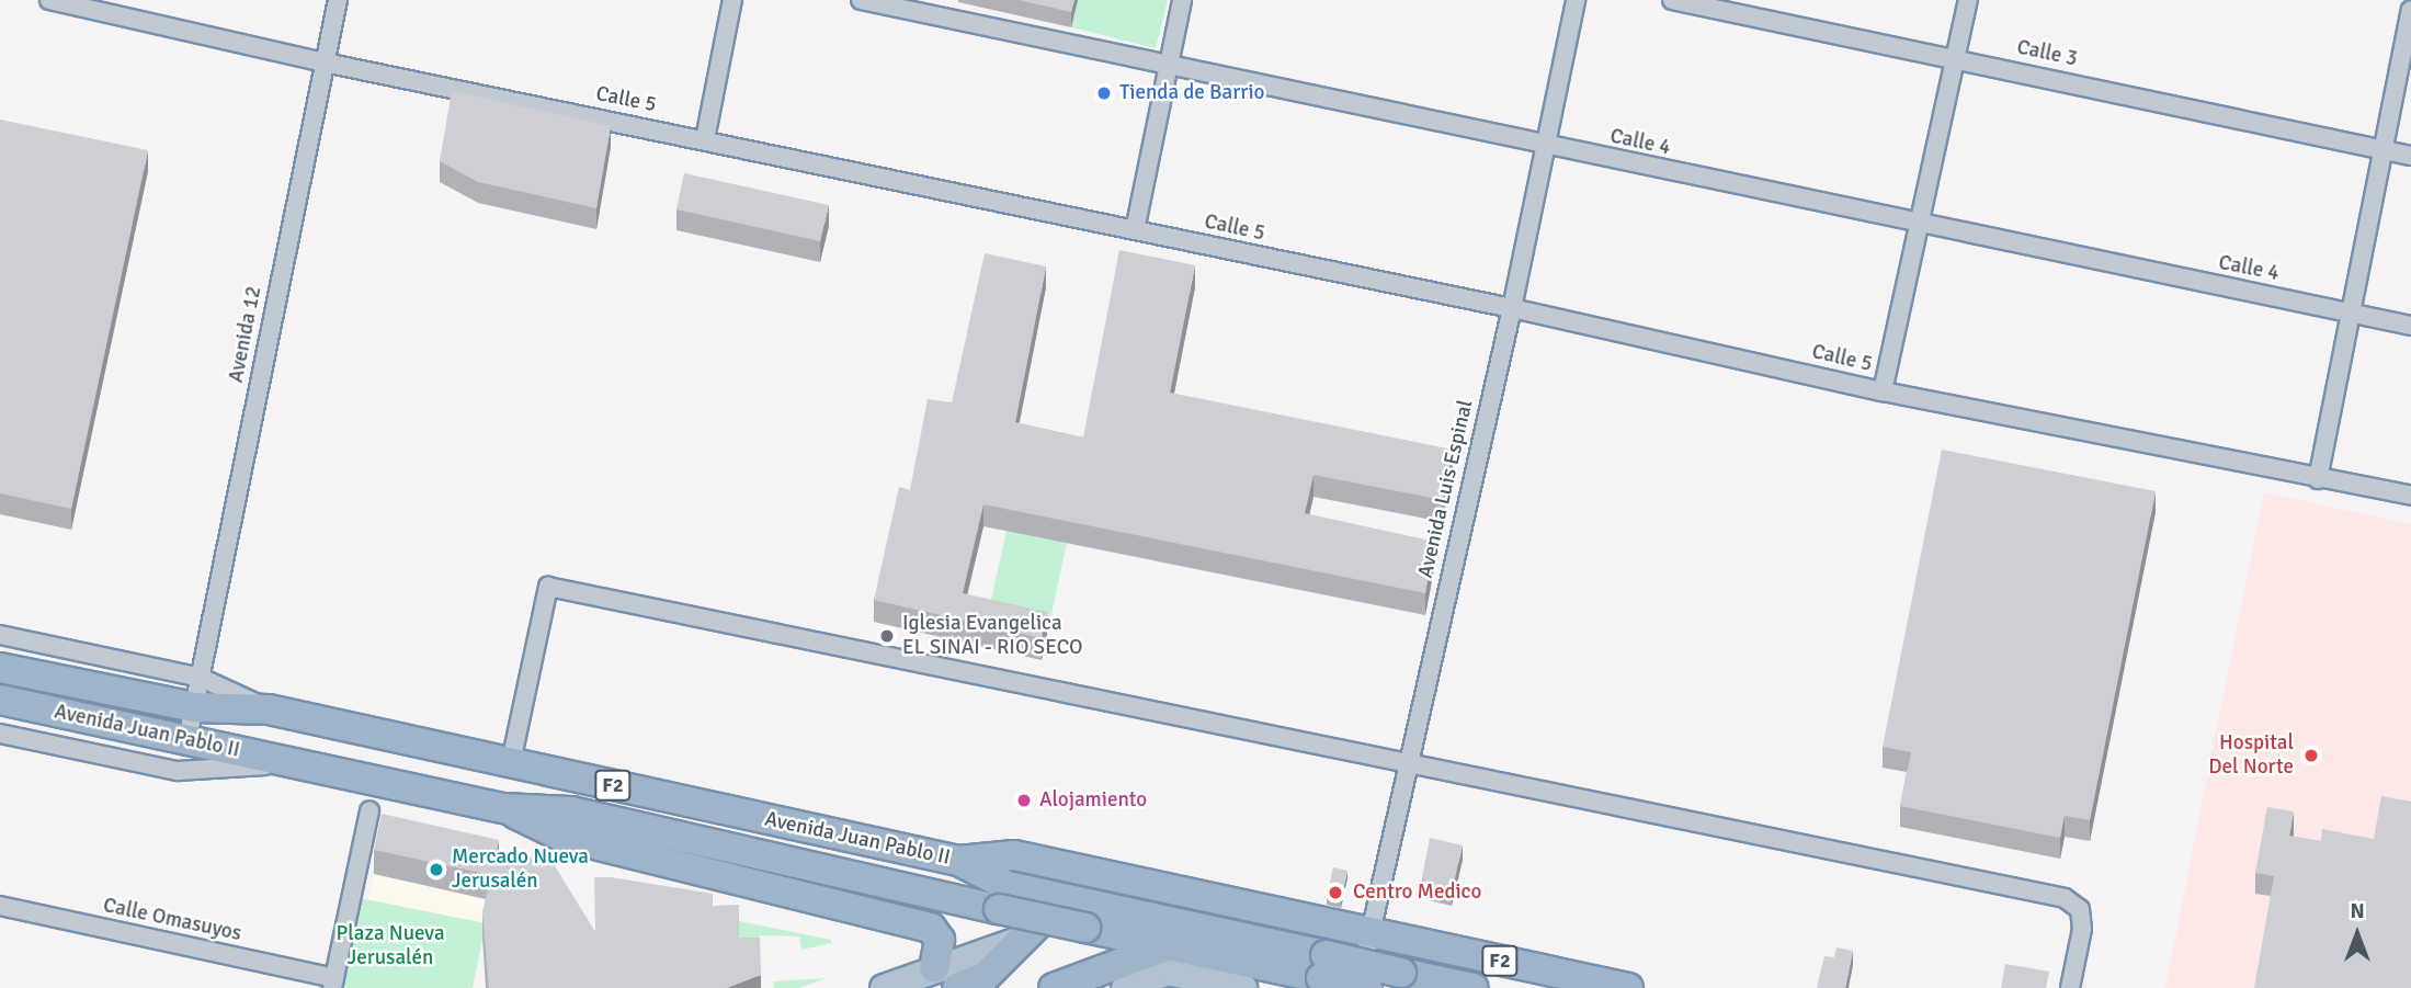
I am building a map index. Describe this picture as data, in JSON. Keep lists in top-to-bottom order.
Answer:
{
  "streets": {
    "highway": ["Avenida Juan Pablo II", "F2"],
    "street": [
      "Calle 3",
      "Calle 5",
      "Calle 4",
      "Avenida 12",
      "Avenida Luis Espinal",
      "Calle Omasuyos"
    ]
  },
  "crossings": [
    ["Calle 5", "Avenida 12"],
    ["Calle 5", "Avenida Luis Espinal"],
    ["Calle 4", "Avenida Luis Espinal"],
    ["Avenida 12", "Avenida Juan Pablo II"],
    ["Avenida Luis Espinal", "Avenida Juan Pablo II"],
    ["Avenida Juan Pablo II", "F2"]
  ],
  "parks": ["Plaza Nueva Jerusalén"],
  "places": [
    "Tienda de Barrio",
    "Iglesia Evangelica EL SINAI - RIO SECO",
    "Hospital Del Norte",
    "Alojamiento",
    "Mercado Nueva Jerusalén",
    "Centro Medico"
  ],
  "north": "top"
}
